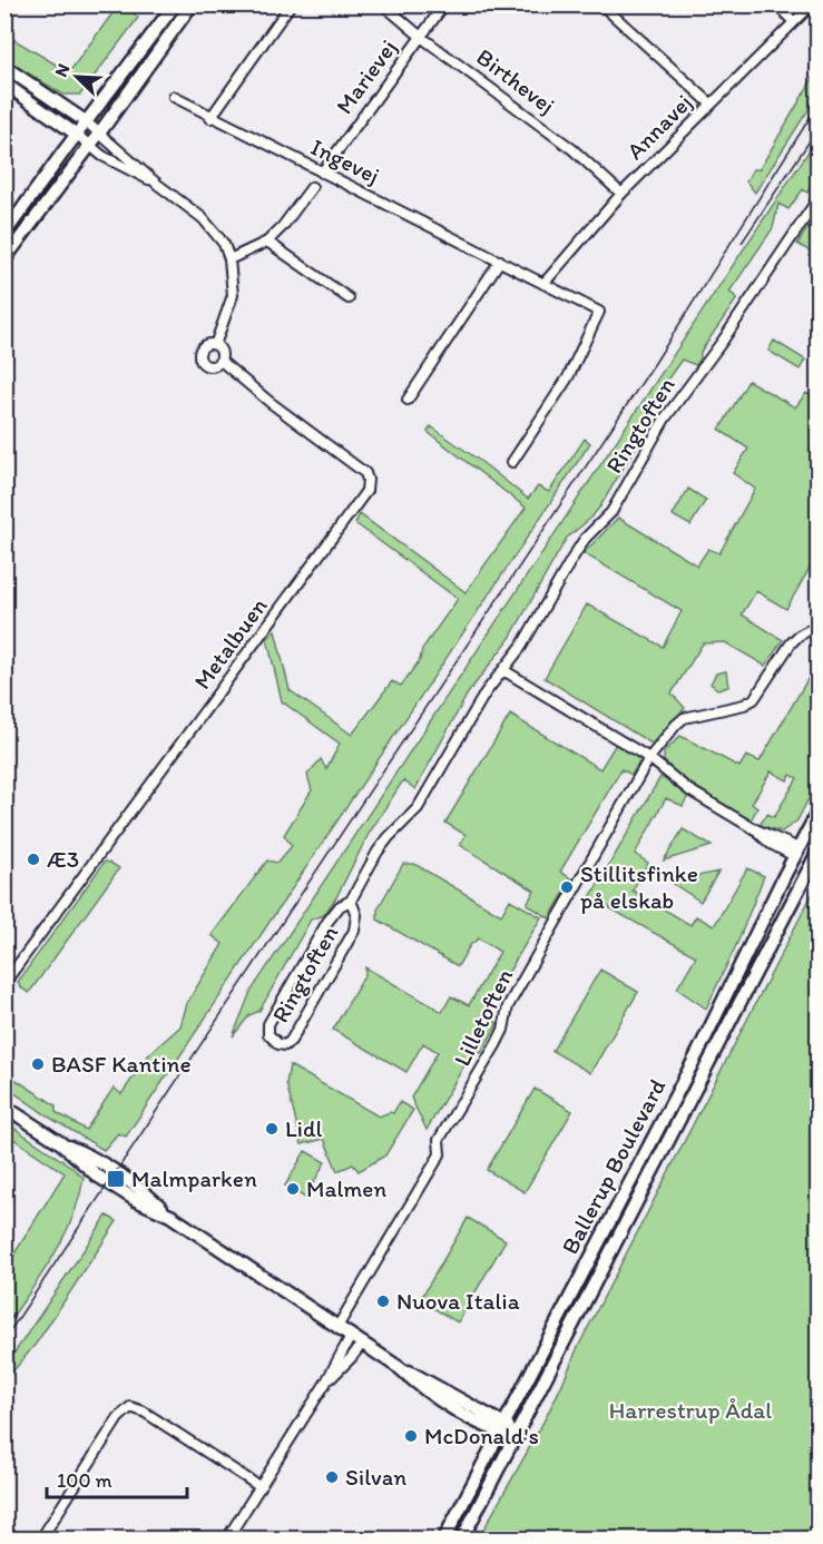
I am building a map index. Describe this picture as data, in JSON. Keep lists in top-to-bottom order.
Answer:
{
  "streets": {
    "street": [
      "Marievej",
      "Birthevej",
      "Annavej",
      "Ingevej",
      "Ringtoften",
      "Metalbuen",
      "Lilletoften",
      "Ballerup Boulevard"
    ]
  },
  "crossings": [
    ["Marievej", "Birthevej"],
    ["Marievej", "Ingevej"],
    ["Birthevej", "Annavej"],
    ["Annavej", "Ingevej"]
  ],
  "parks": ["Harrestrup Ådal"],
  "places": {
    "other": [
      "Æ3",
      "Stillitsfinke på elskab",
      "BASF Kantine",
      "Lidl",
      "Malmen",
      "Nuova Italia",
      "McDonald's",
      "Silvan"
    ],
    "transit": ["Malmparken"]
  },
  "scale_bar": "100 m",
  "north": "top left"
}
